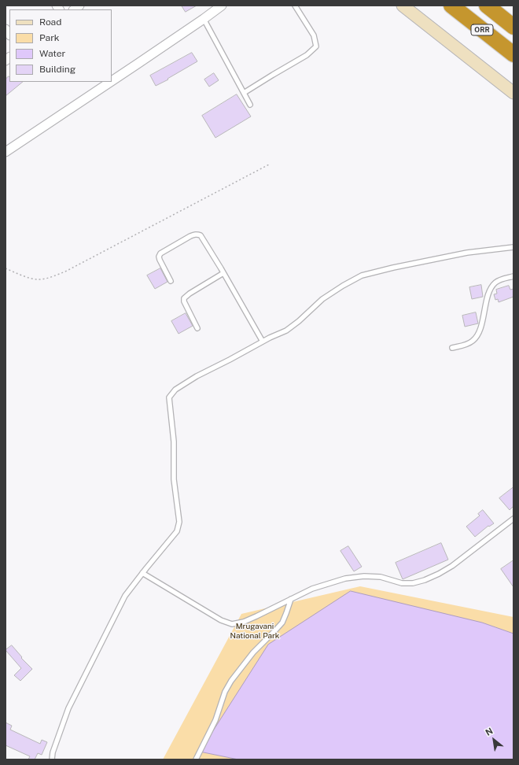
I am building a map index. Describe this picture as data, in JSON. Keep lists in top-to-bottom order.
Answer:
{
  "streets": {
    "highway": ["ORR"]
  },
  "parks": ["Mrugavani National Park"],
  "legend": [
    "Road",
    "Park",
    "Water",
    "Building"
  ],
  "north": "top left"
}
